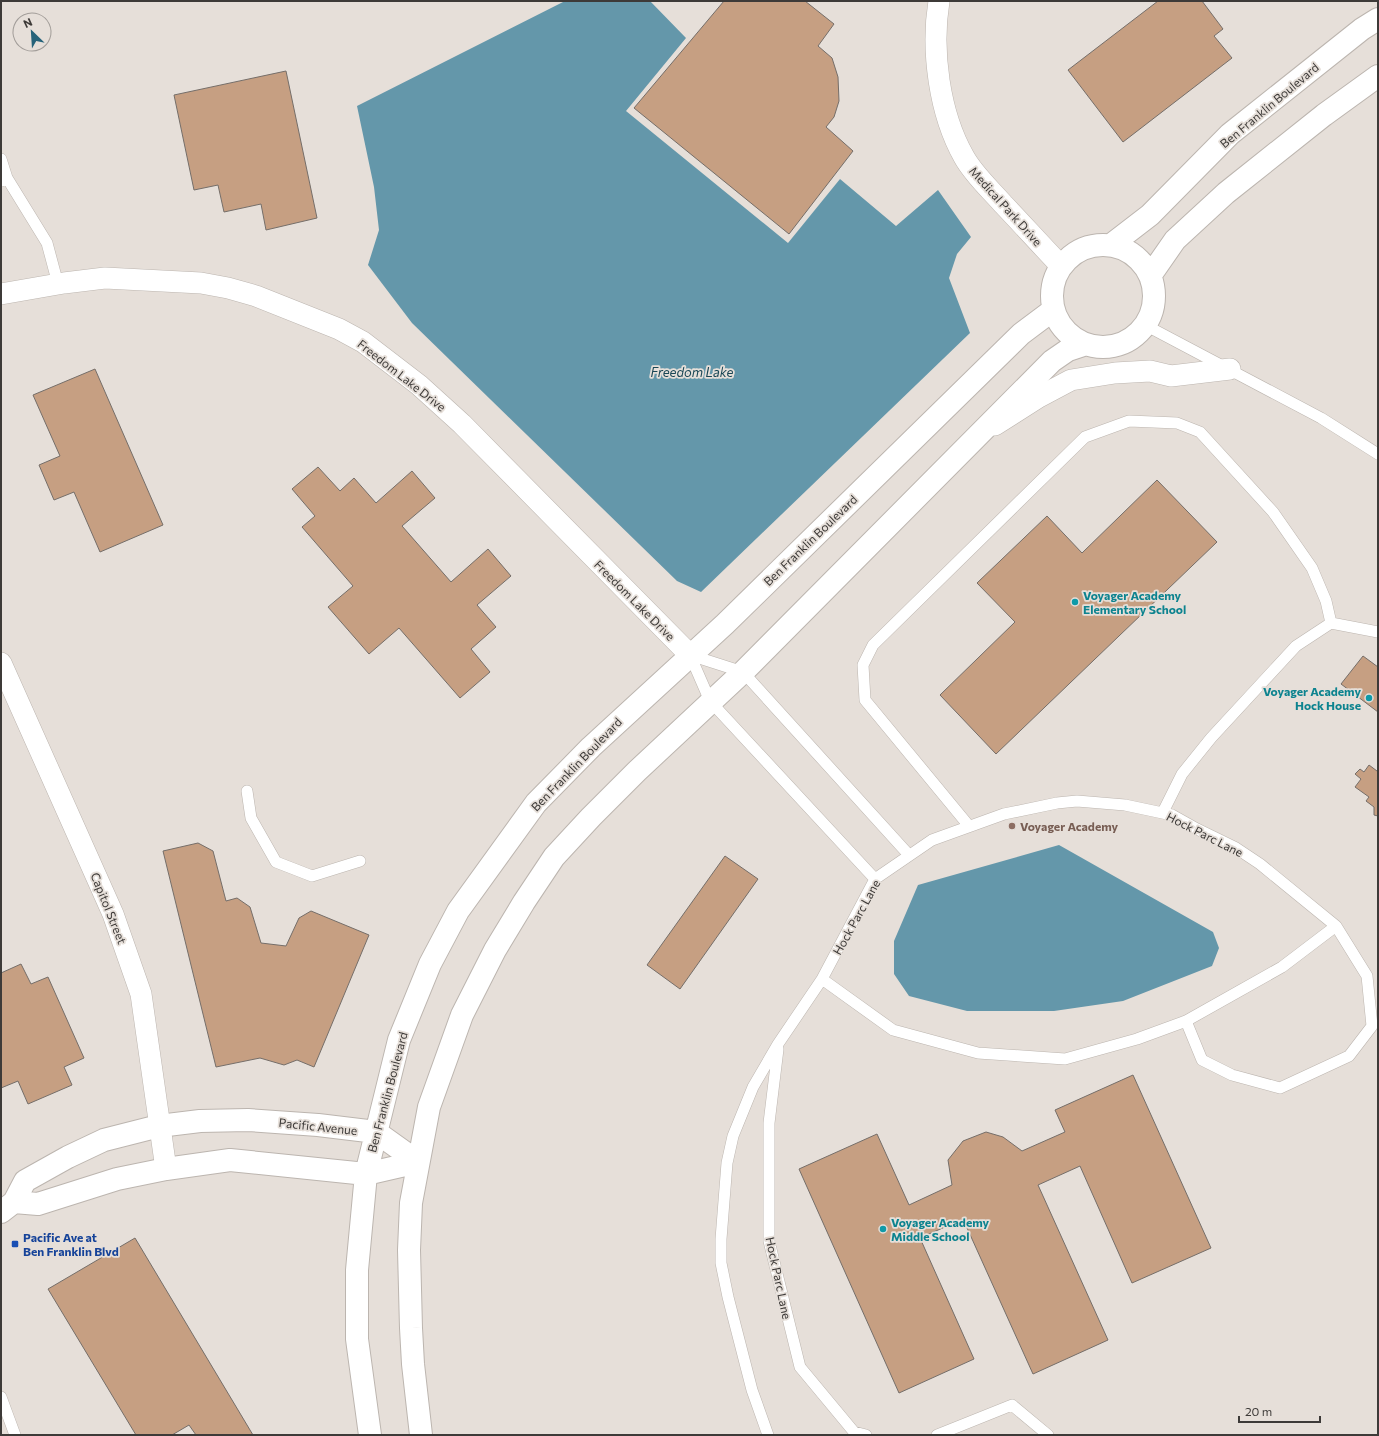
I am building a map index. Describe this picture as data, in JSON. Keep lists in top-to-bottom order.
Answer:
{
  "streets": {
    "street": [
      "Ben Franklin Boulevard",
      "Medical Park Drive",
      "Freedom Lake Drive",
      "Capitol Street",
      "Pacific Avenue"
    ],
    "lane": ["Hock Parc Lane"]
  },
  "crossings": [
    ["Ben Franklin Boulevard", "Medical Park Drive"],
    ["Ben Franklin Boulevard", "Freedom Lake Drive"],
    ["Ben Franklin Boulevard", "Pacific Avenue"],
    ["Capitol Street", "Pacific Avenue"]
  ],
  "water": ["Freedom Lake"],
  "places": {
    "other": [
      "Voyager Academy Elementary School",
      "Voyager Academy Hock House",
      "Voyager Academy",
      "Voyager Academy Middle School"
    ],
    "transit": ["Pacific Ave at Ben Franklin Blvd"]
  },
  "scale_bar": "20 m",
  "north": "top left"
}
